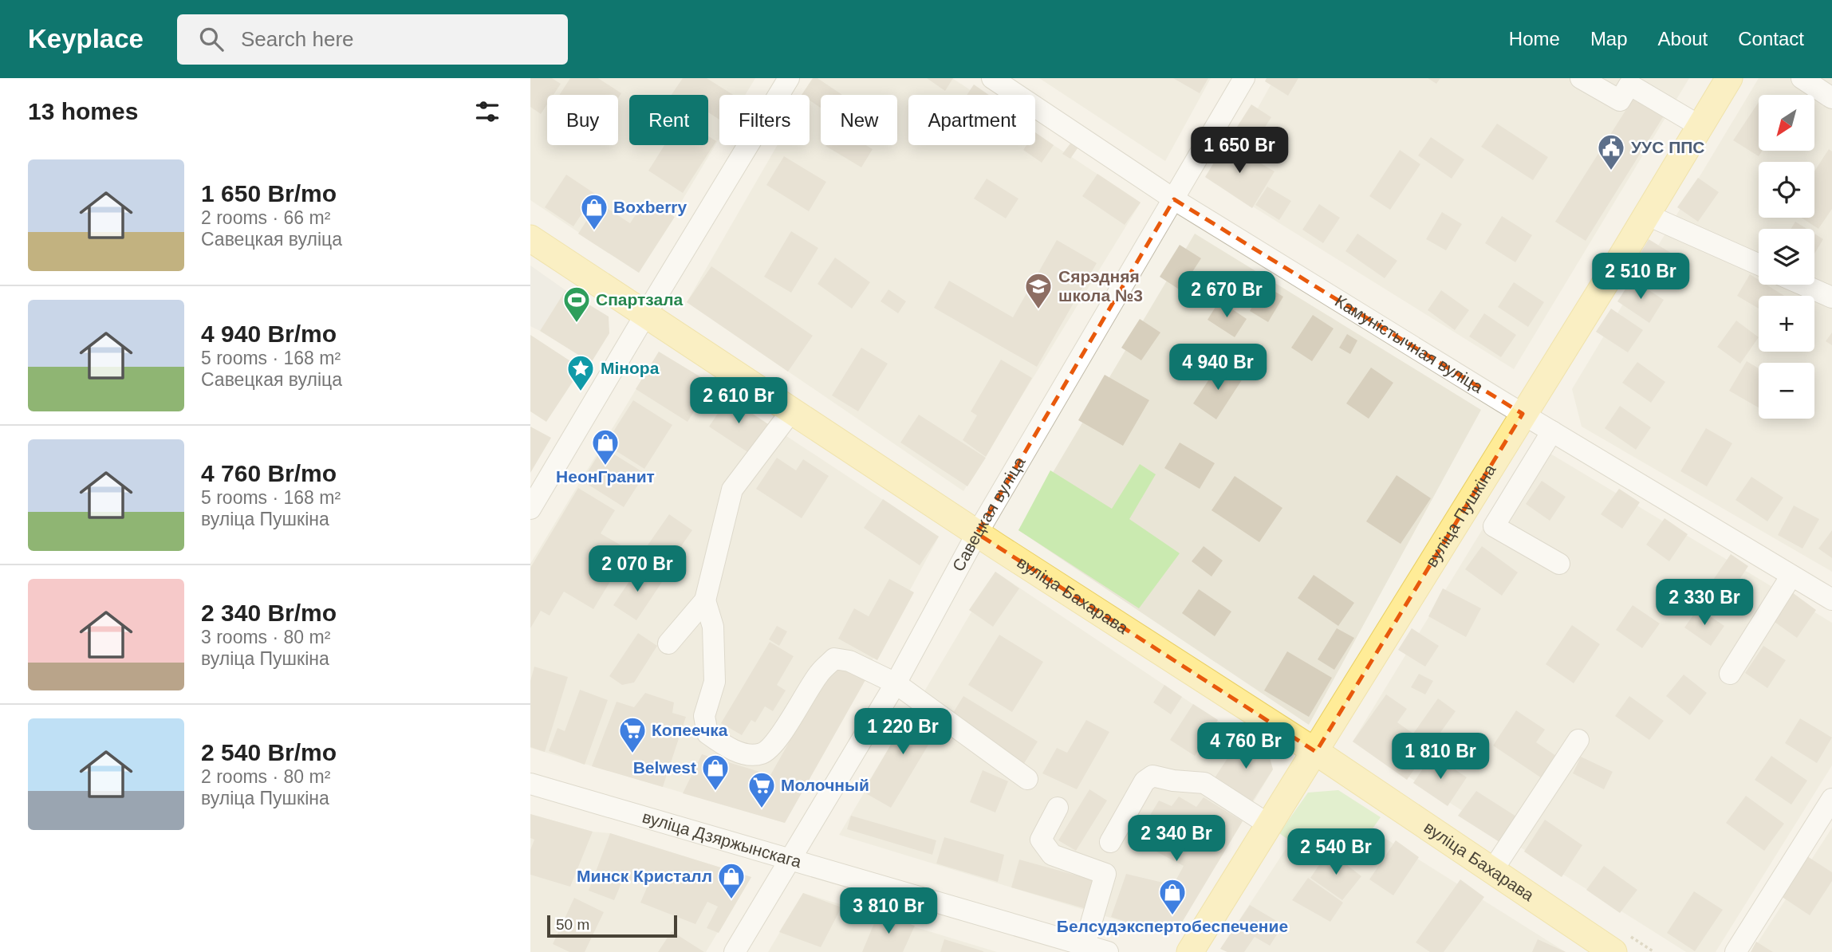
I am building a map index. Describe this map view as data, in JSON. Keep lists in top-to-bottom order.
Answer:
{
  "streets": {
    "main road": ["вуліца Пушкіна", "вуліца Бахарава"],
    "street": ["Камуністычная вуліца", "Савецкая вуліца", "вуліца Дзяржынскага"]
  },
  "crossings": [
    ["Камуністычная вуліца", "Савецкая вуліца"],
    ["Камуністычная вуліца", "вуліца Пушкіна"],
    ["Савецкая вуліца", "вуліца Бахарава"],
    ["Савецкая вуліца", "вуліца Дзяржынскага"],
    ["вуліца Пушкіна", "вуліца Бахарава"]
  ],
  "places": {
    "public building": ["УУС ППС"],
    "shop": [
      "Boxberry",
      "НеонГранит",
      "Belwest",
      "Минск Кристалл",
      "Белсудэкспертобеспечение"
    ],
    "school or university": ["Сярэдняя школа №3"],
    "sports": ["Спартзала"],
    "place": ["Мінора"],
    "supermarket": ["Копеечка", "Молочный"]
  },
  "scale_bar": "50 m",
  "north": "bottom left",
  "page": {
    "header": "Keyplace",
    "search": "Search here",
    "nav": [
      "Home",
      "Map",
      "About",
      "Contact"
    ],
    "heading": "13 homes",
    "map_buttons": ["+", "−"],
    "chip": [
      "Buy",
      "Rent",
      "Filters",
      "New",
      "Apartment"
    ],
    "price": [
      "1 650 Br",
      "2 510 Br",
      "2 670 Br",
      "4 940 Br",
      "2 610 Br",
      "2 070 Br",
      "2 330 Br",
      "1 220 Br",
      "4 760 Br",
      "1 810 Br",
      "2 340 Br",
      "2 540 Br",
      "3 810 Br"
    ],
    "list": [
      {
        "name": "1 650 Br/mo",
        "note": "2 rooms · 66 m² · Савецкая вуліца"
      },
      {
        "name": "4 940 Br/mo",
        "note": "5 rooms · 168 m² · Савецкая вуліца"
      },
      {
        "name": "4 760 Br/mo",
        "note": "5 rooms · 168 m² · вуліца Пушкіна"
      },
      {
        "name": "2 340 Br/mo",
        "note": "3 rooms · 80 m² · вуліца Пушкіна"
      },
      {
        "name": "2 540 Br/mo",
        "note": "2 rooms · 80 m² · вуліца Пушкіна"
      }
    ],
    "scale": "50 m"
  }
}
